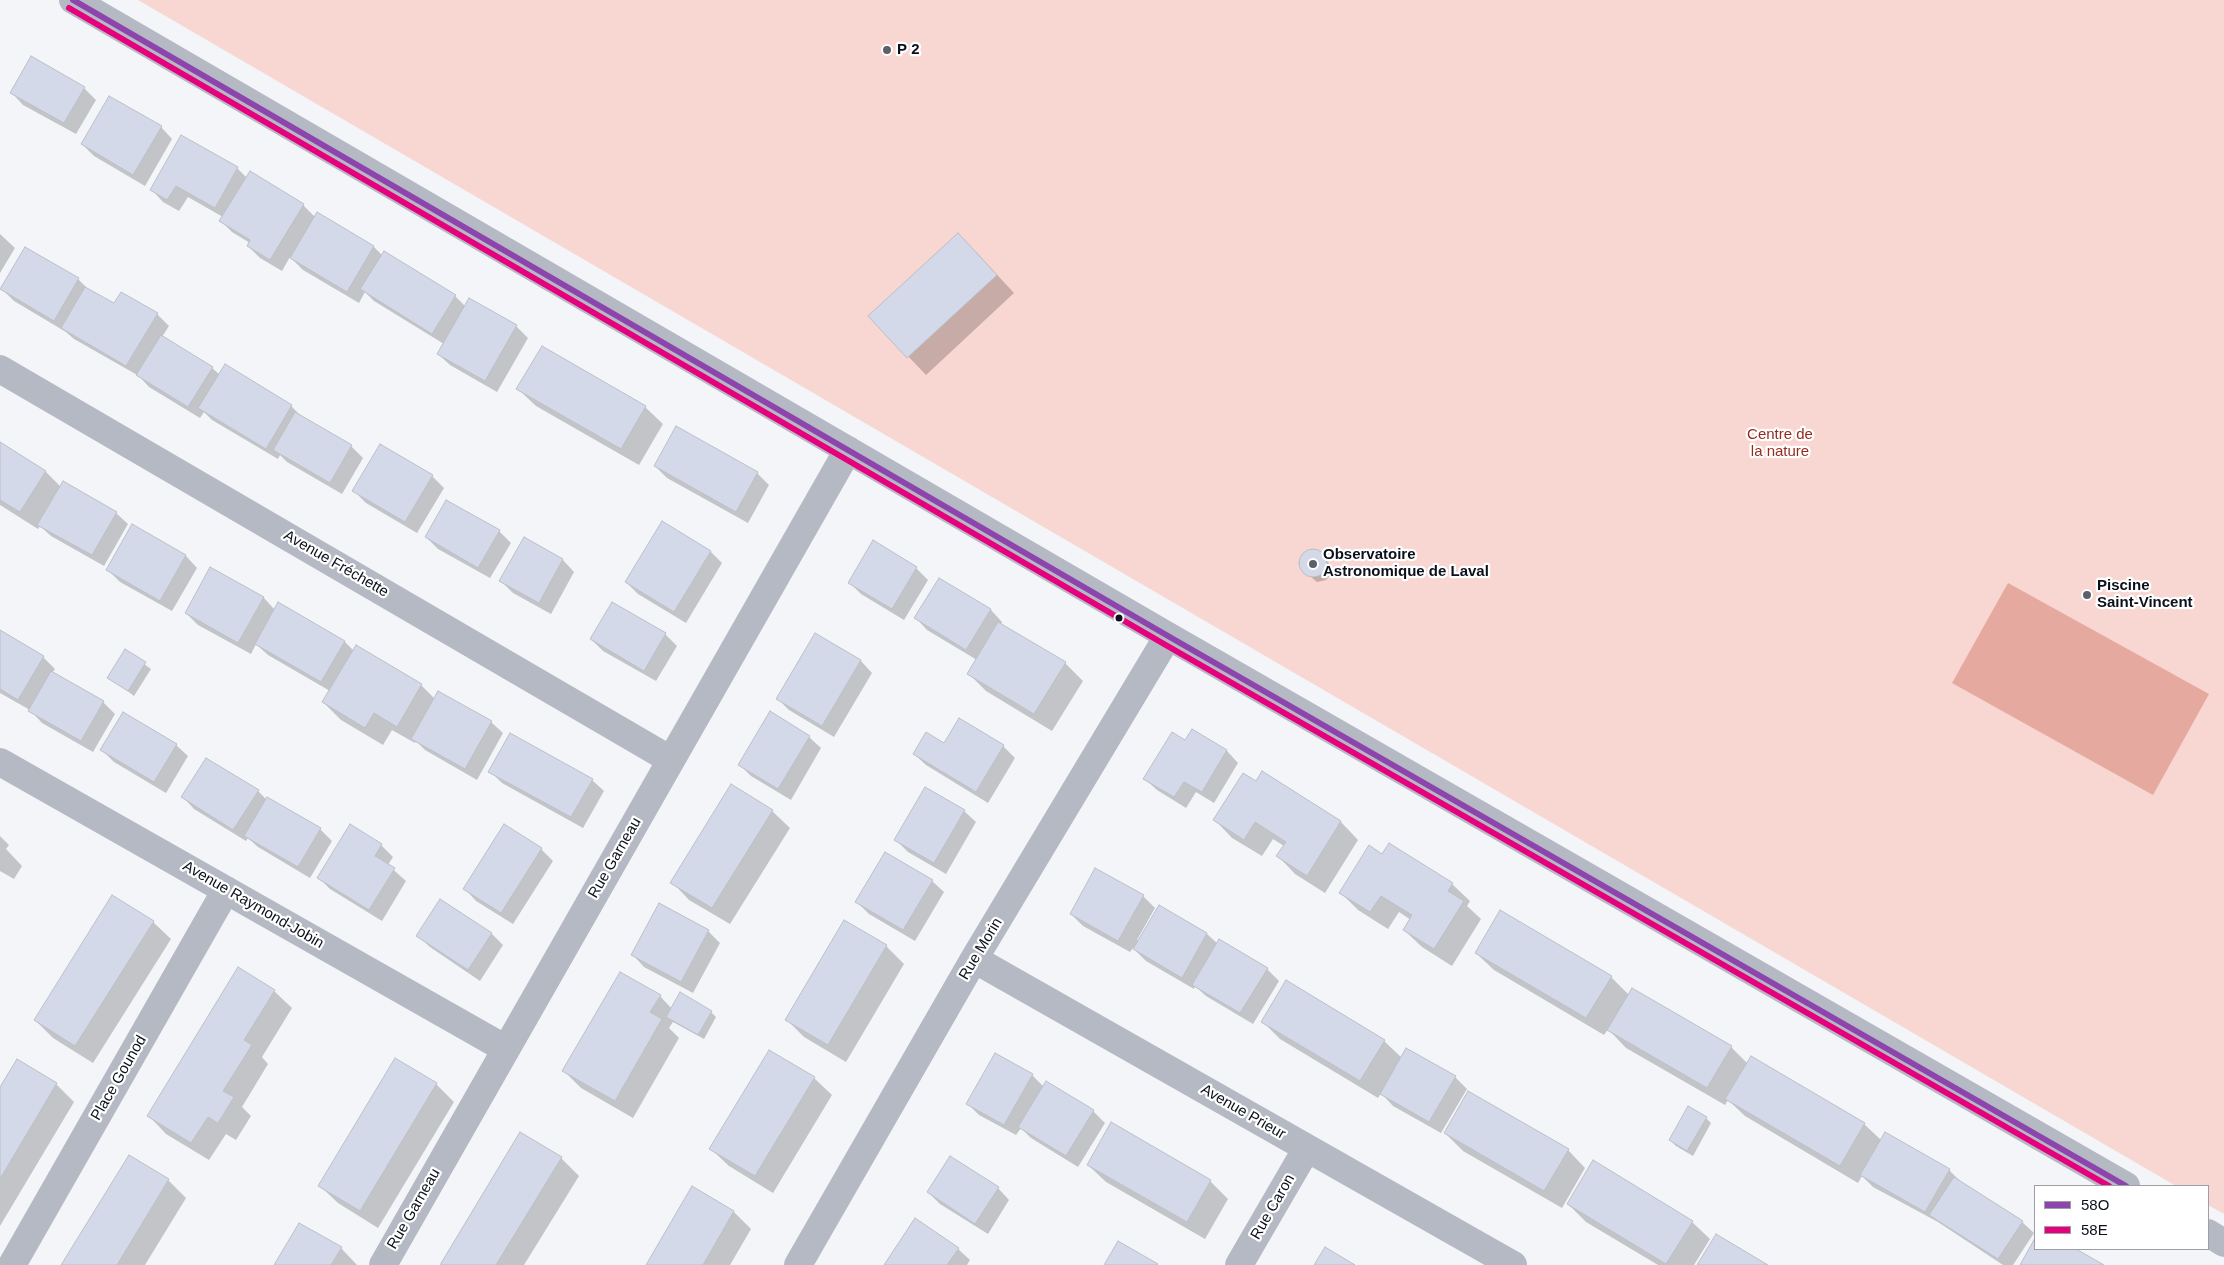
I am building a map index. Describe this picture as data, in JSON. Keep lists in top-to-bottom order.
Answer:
{
  "streets": {
    "street": [
      "Avenue Fréchette",
      "Rue Garneau",
      "Avenue Raymond-Jobin",
      "Rue Morin",
      "Place Gounod",
      "Avenue Prieur",
      "Rue Caron"
    ]
  },
  "crossings": [
    ["Avenue Fréchette", "Rue Garneau"],
    ["Rue Garneau", "Avenue Raymond-Jobin"],
    ["Avenue Raymond-Jobin", "Place Gounod"],
    ["Rue Morin", "Avenue Prieur"],
    ["Avenue Prieur", "Rue Caron"]
  ],
  "parks": ["Centre de la nature"],
  "places": ["P 2", "Observatoire Astronomique de Laval", "Piscine Saint-Vincent"],
  "lines": ["transit line 58O", "transit line 58E"],
  "legend": ["58O", "58E"]
}
